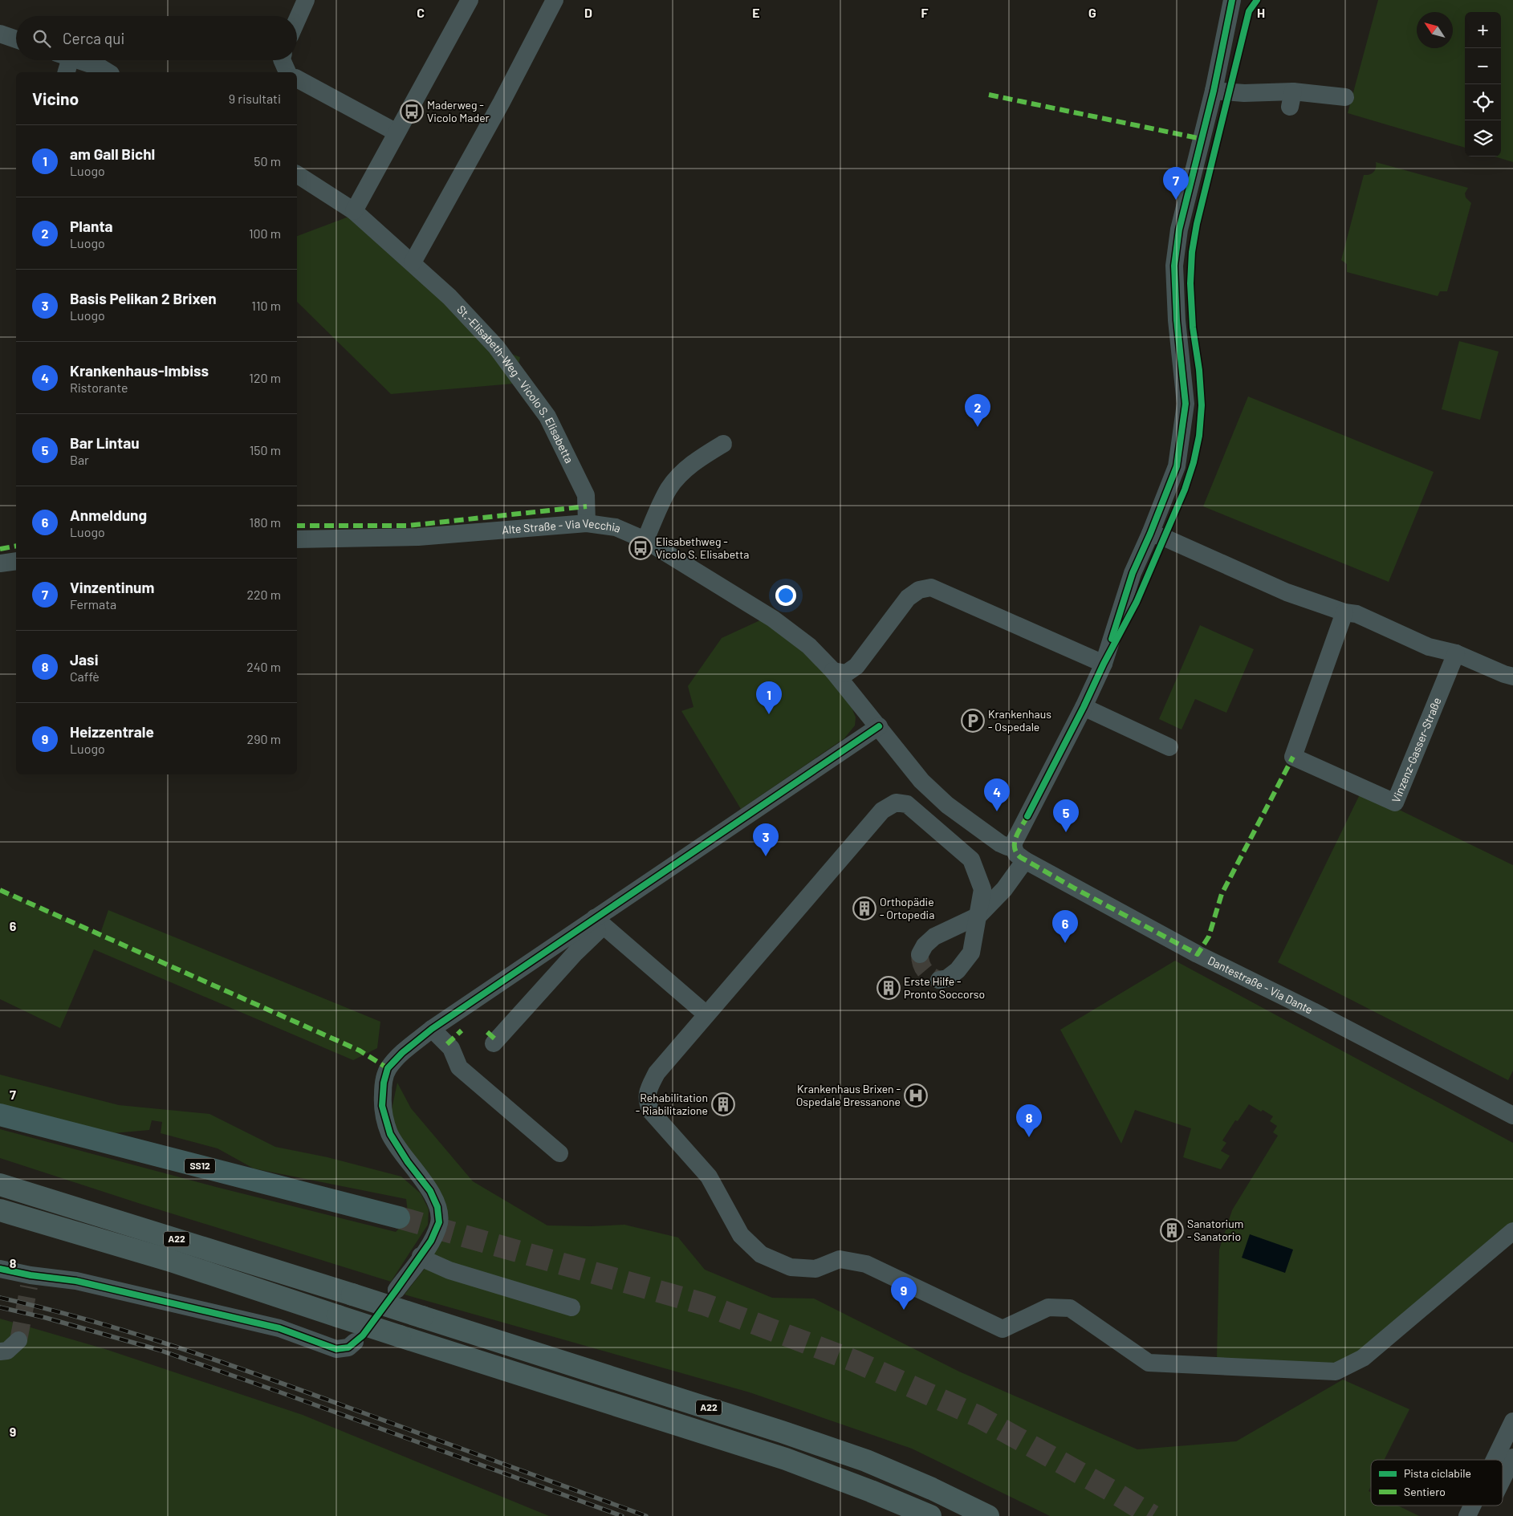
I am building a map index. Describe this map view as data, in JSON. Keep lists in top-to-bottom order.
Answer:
{
  "streets": {
    "highway": ["A22"],
    "main road": ["SS12"],
    "street": [
      "St.-Elisabeth-Weg - Vicolo S. Elisabetta",
      "Alte Straße - Via Vecchia",
      "Vinzenz-Gasser-Straße",
      "Dantestraße - Via Dante"
    ]
  },
  "crossings": [
    ["St.-Elisabeth-Weg - Vicolo S. Elisabetta", "Alte Straße - Via Vecchia"],
    ["Alte Straße - Via Vecchia", "Dantestraße - Via Dante"]
  ],
  "places": {
    "bus stop": ["Maderweg - Vicolo Mader", "Elisabethweg - Vicolo S. Elisabetta"],
    "parking": ["Krankenhaus - Ospedale"],
    "building": [
      "Orthopädie - Ortopedia",
      "Erste Hilfe - Pronto Soccorso",
      "Rehabilitation - Riabilitazione",
      "Sanatorium - Sanatorio"
    ],
    "hospital": ["Krankenhaus Brixen - Ospedale Bressanone"]
  },
  "legend": ["Pista ciclabile", "Sentiero"],
  "north": "top left",
  "page": {
    "map_buttons": ["+", "−"],
    "search": "Cerca qui",
    "heading": ["Vicino", "9 risultati"],
    "list": [
      {
        "mark": "1",
        "name": "am Gall Bichl",
        "note": "Luogo",
        "value": "50 m"
      },
      {
        "mark": "2",
        "name": "Planta",
        "note": "Luogo",
        "value": "100 m"
      },
      {
        "mark": "3",
        "name": "Basis Pelikan 2 Brixen",
        "note": "Luogo",
        "value": "110 m"
      },
      {
        "mark": "4",
        "name": "Krankenhaus-Imbiss",
        "note": "Ristorante",
        "value": "120 m"
      },
      {
        "mark": "5",
        "name": "Bar Lintau",
        "note": "Bar",
        "value": "150 m"
      },
      {
        "mark": "6",
        "name": "Anmeldung",
        "note": "Luogo",
        "value": "180 m"
      },
      {
        "mark": "7",
        "name": "Vinzentinum",
        "note": "Fermata",
        "value": "220 m"
      },
      {
        "mark": "8",
        "name": "Jasi",
        "note": "Caffè",
        "value": "240 m"
      },
      {
        "mark": "9",
        "name": "Heizzentrale",
        "note": "Luogo",
        "value": "290 m"
      }
    ],
    "pins": [
      "7",
      "2",
      "1",
      "4",
      "5",
      "3",
      "6",
      "8",
      "9"
    ]
  },
  "grid": {
    "columns": [
      "C",
      "D",
      "E",
      "F",
      "G",
      "H"
    ],
    "rows": [
      "6",
      "7",
      "8",
      "9"
    ]
  }
}
